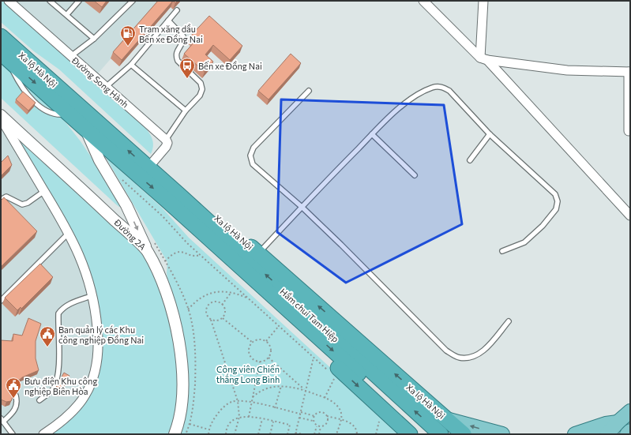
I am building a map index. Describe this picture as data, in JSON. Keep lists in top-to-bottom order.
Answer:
{
  "streets": {
    "highway": ["Xa lộ Hà Nội", "Hầm chui Tam Hiệp"],
    "street": ["Đường Song Hành", "Đường 2A"]
  },
  "crossings": [
    ["Xa lộ Hà Nội", "Hầm chui Tam Hiệp"]
  ],
  "parks": ["Công viên Chiến thắng Long Bình"],
  "places": {
    "fuel station": ["Trạm xăng dầu Bến xe Đồng Nai"],
    "bus stop": ["Bến xe Đồng Nai"],
    "public building": ["Ban quản lý các Khu công nghiệp Đồng Nai", "Bưu điện Khu công nghiệp Biên Hòa"]
  }
}
